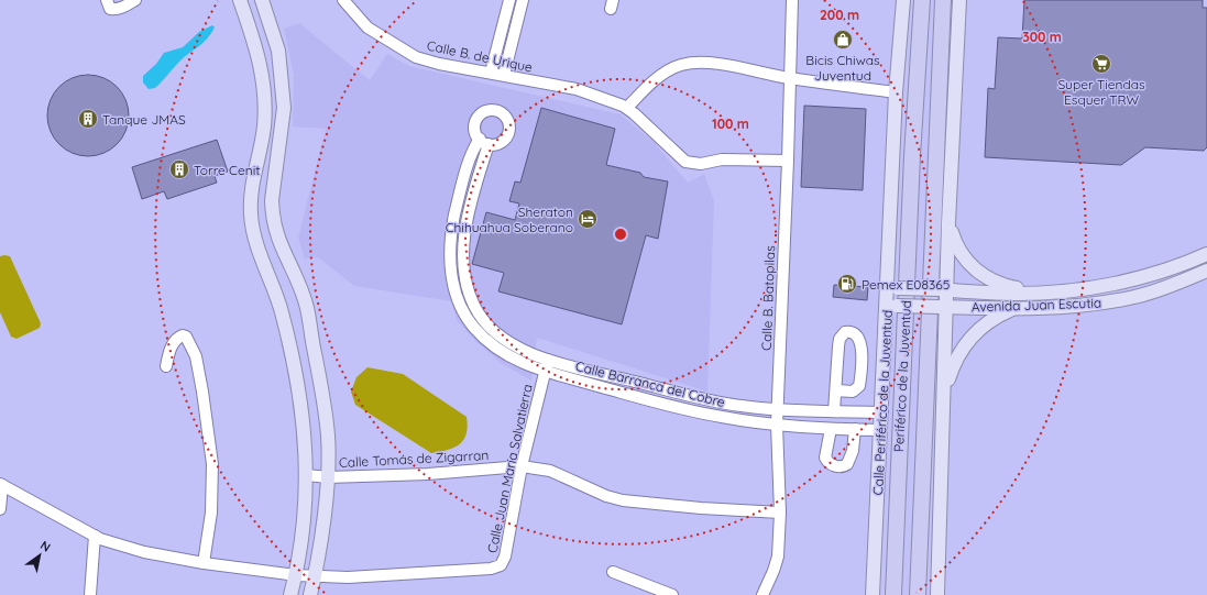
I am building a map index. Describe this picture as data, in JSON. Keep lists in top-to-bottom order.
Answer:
{
  "streets": {
    "highway": ["Periférico de la Juventud"],
    "main road": ["Avenida Juan Escutia", "Calle Periférico de la Juventud"],
    "street": [
      "Calle B. de Urique",
      "Calle B. Batopilas",
      "Calle Barranca del Cobre",
      "Calle Tomás de Zigarran",
      "Calle Juan María Salvatierra"
    ]
  },
  "crossings": [
    ["Calle B. de Urique", "Calle B. Batopilas"],
    ["Calle B. Batopilas", "Calle Barranca del Cobre"],
    ["Calle B. Batopilas", "Calle Tomás de Zigarran"],
    ["Avenida Juan Escutia", "Calle Periférico de la Juventud"],
    ["Calle Barranca del Cobre", "Calle Periférico de la Juventud"],
    ["Calle Barranca del Cobre", "Calle Juan María Salvatierra"],
    ["Calle Tomás de Zigarran", "Calle Juan María Salvatierra"]
  ],
  "places": {
    "shop": ["Bicis Chiwas Juventud"],
    "supermarket": ["Super Tiendas Esquer TRW"],
    "building": ["Tanque JMAS", "Torre Cenit"],
    "hotel": ["Sheraton Chihuahua Soberano"],
    "fuel station": ["Pemex E08365"]
  },
  "north": "top right",
  "rings": ["200 m", "300 m", "100 m"]
}
